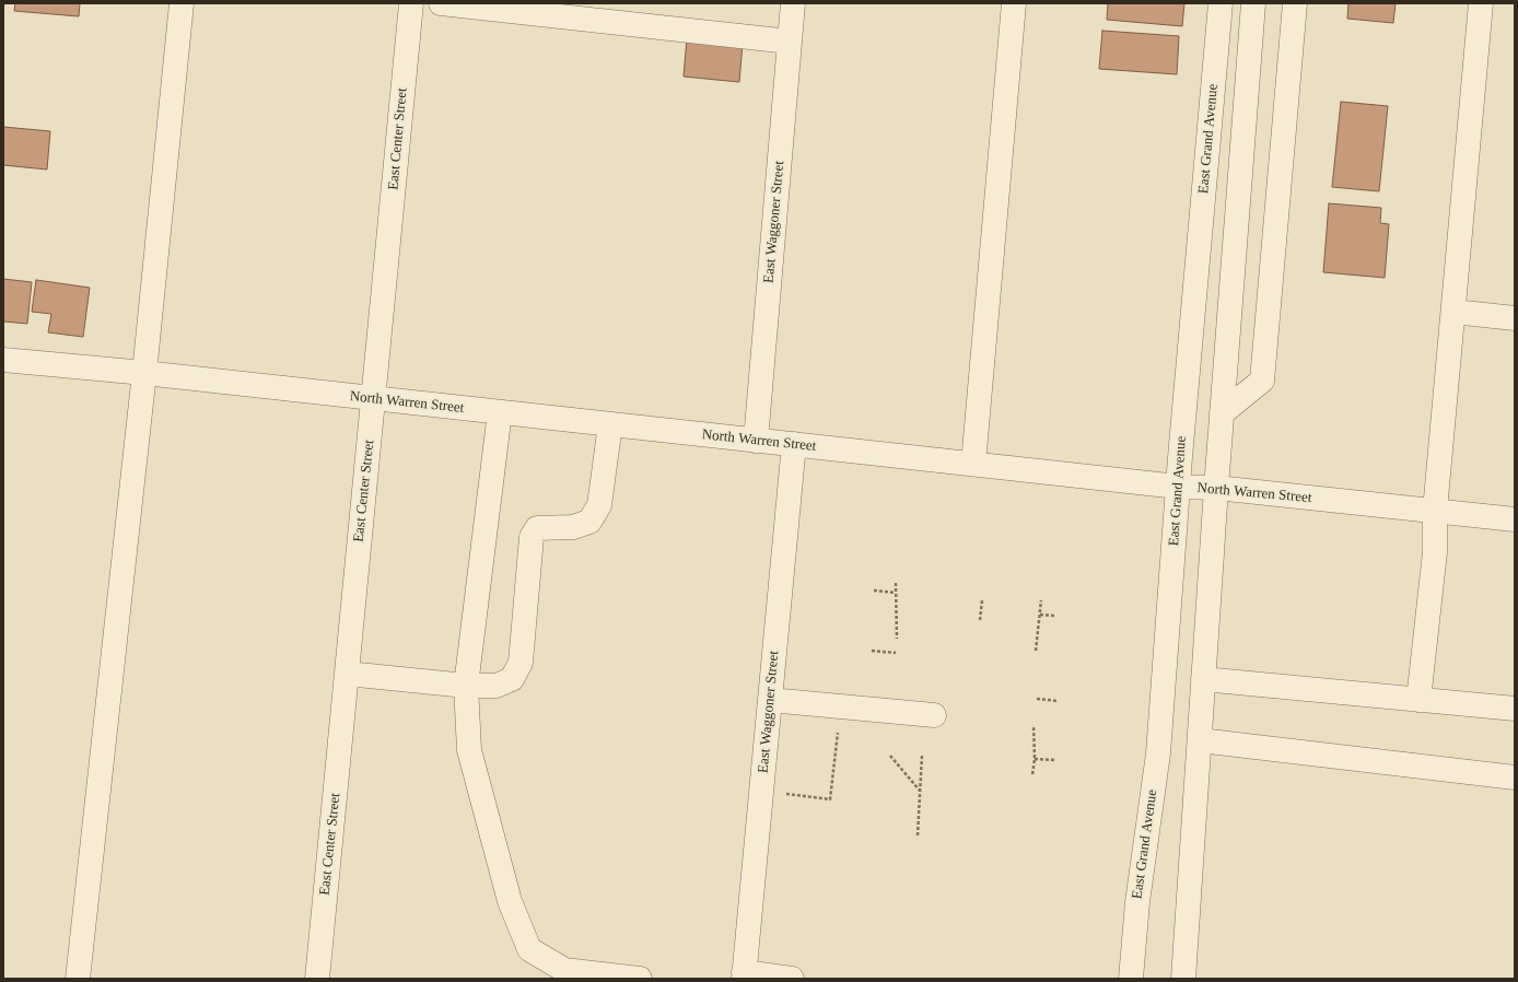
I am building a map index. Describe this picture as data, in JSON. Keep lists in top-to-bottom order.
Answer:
{
  "streets": {
    "street": [
      "East Center Street",
      "East Grand Avenue",
      "East Waggoner Street",
      "North Warren Street"
    ]
  },
  "crossings": [
    ["East Center Street", "North Warren Street"],
    ["East Grand Avenue", "North Warren Street"],
    ["East Waggoner Street", "North Warren Street"]
  ]
}
